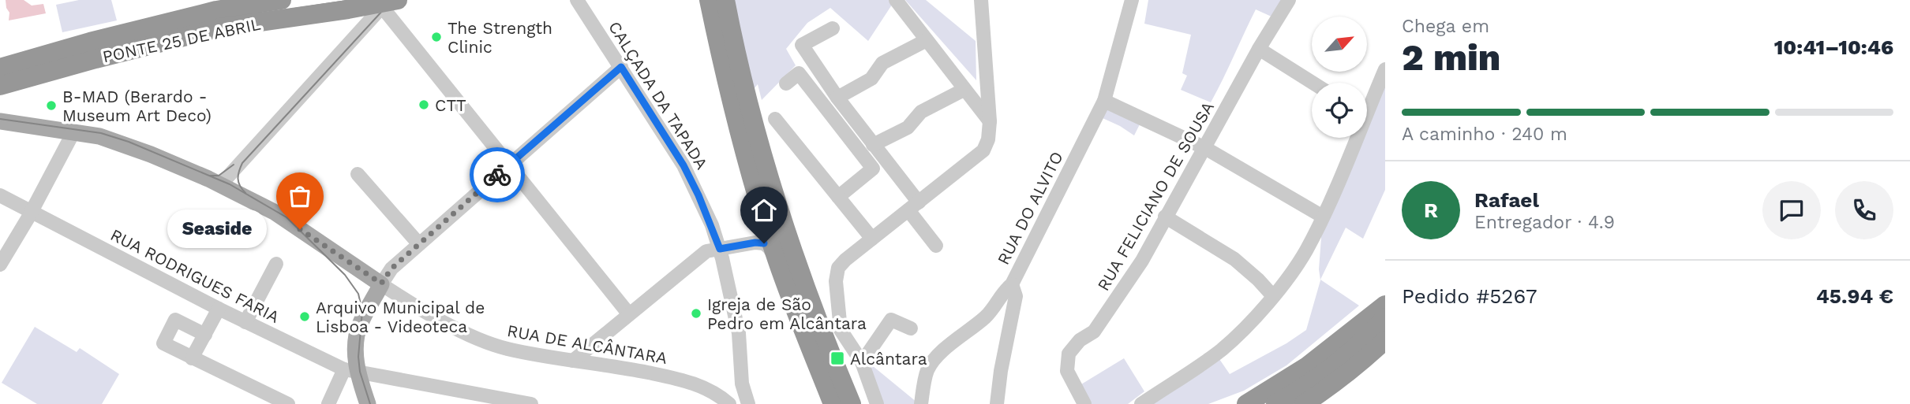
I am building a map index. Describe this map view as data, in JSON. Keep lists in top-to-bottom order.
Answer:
{
  "streets": {
    "highway": ["PONTE 25 DE ABRIL"],
    "street": [
      "CALÇADA DA TAPADA",
      "RUA FELICIANO DE SOUSA",
      "RUA DO ALVITO",
      "RUA RODRIGUES FARIA",
      "RUA DE ALCÂNTARA"
    ]
  },
  "places": {
    "other": [
      "The Strength Clinic",
      "CTT",
      "B-MAD (Berardo - Museum Art Deco)",
      "Seaside",
      "Igreja de São Pedro em Alcântara",
      "Arquivo Municipal de Lisboa - Videoteca"
    ],
    "transit": ["Alcântara"]
  },
  "north": "top right",
  "page": {
    "heading": ["2 min", "Chega em", "10:41–10:46"],
    "panel": [
      "Rafael",
      "Entregador · 4.9",
      "Pedido #5267",
      "45.94 €"
    ],
    "bar": "A caminho · 240 m",
    "round": "R",
    "bubble": "Seaside"
  }
}
